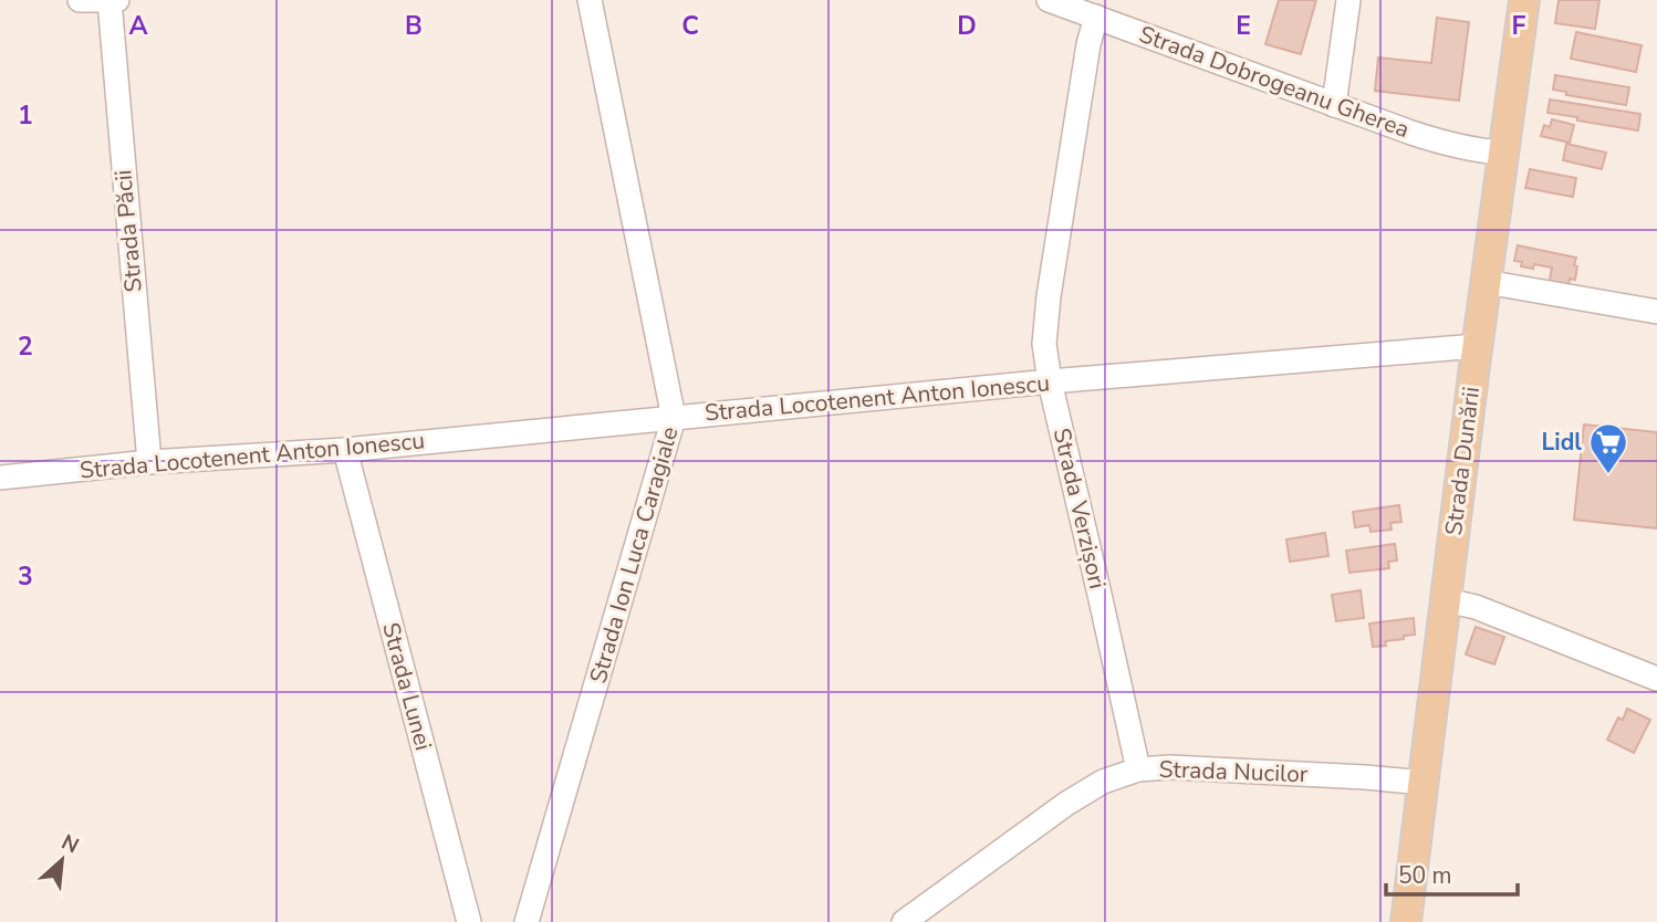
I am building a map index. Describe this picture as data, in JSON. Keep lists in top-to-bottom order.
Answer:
{
  "streets": {
    "main road": ["Strada Dunării"],
    "street": [
      "Strada Dobrogeanu Gherea",
      "Strada Păcii",
      "Strada Locotenent Anton Ionescu",
      "Strada Verzișori",
      "Strada Ion Luca Caragiale",
      "Strada Lunei",
      "Strada Nucilor"
    ]
  },
  "crossings": [
    ["Strada Dobrogeanu Gherea", "Strada Dunării"],
    ["Strada Dobrogeanu Gherea", "Strada Verzișori"],
    ["Strada Păcii", "Strada Locotenent Anton Ionescu"],
    ["Strada Locotenent Anton Ionescu", "Strada Dunării"],
    ["Strada Locotenent Anton Ionescu", "Strada Verzișori"],
    ["Strada Locotenent Anton Ionescu", "Strada Ion Luca Caragiale"],
    ["Strada Locotenent Anton Ionescu", "Strada Lunei"],
    ["Strada Dunării", "Strada Nucilor"],
    ["Strada Verzișori", "Strada Nucilor"]
  ],
  "places": {
    "supermarket": ["Lidl"]
  },
  "scale_bar": "50 m",
  "north": "top right",
  "grid": {
    "columns": [
      "A",
      "B",
      "C",
      "D",
      "E",
      "F"
    ],
    "rows": ["1", "2", "3"]
  }
}
